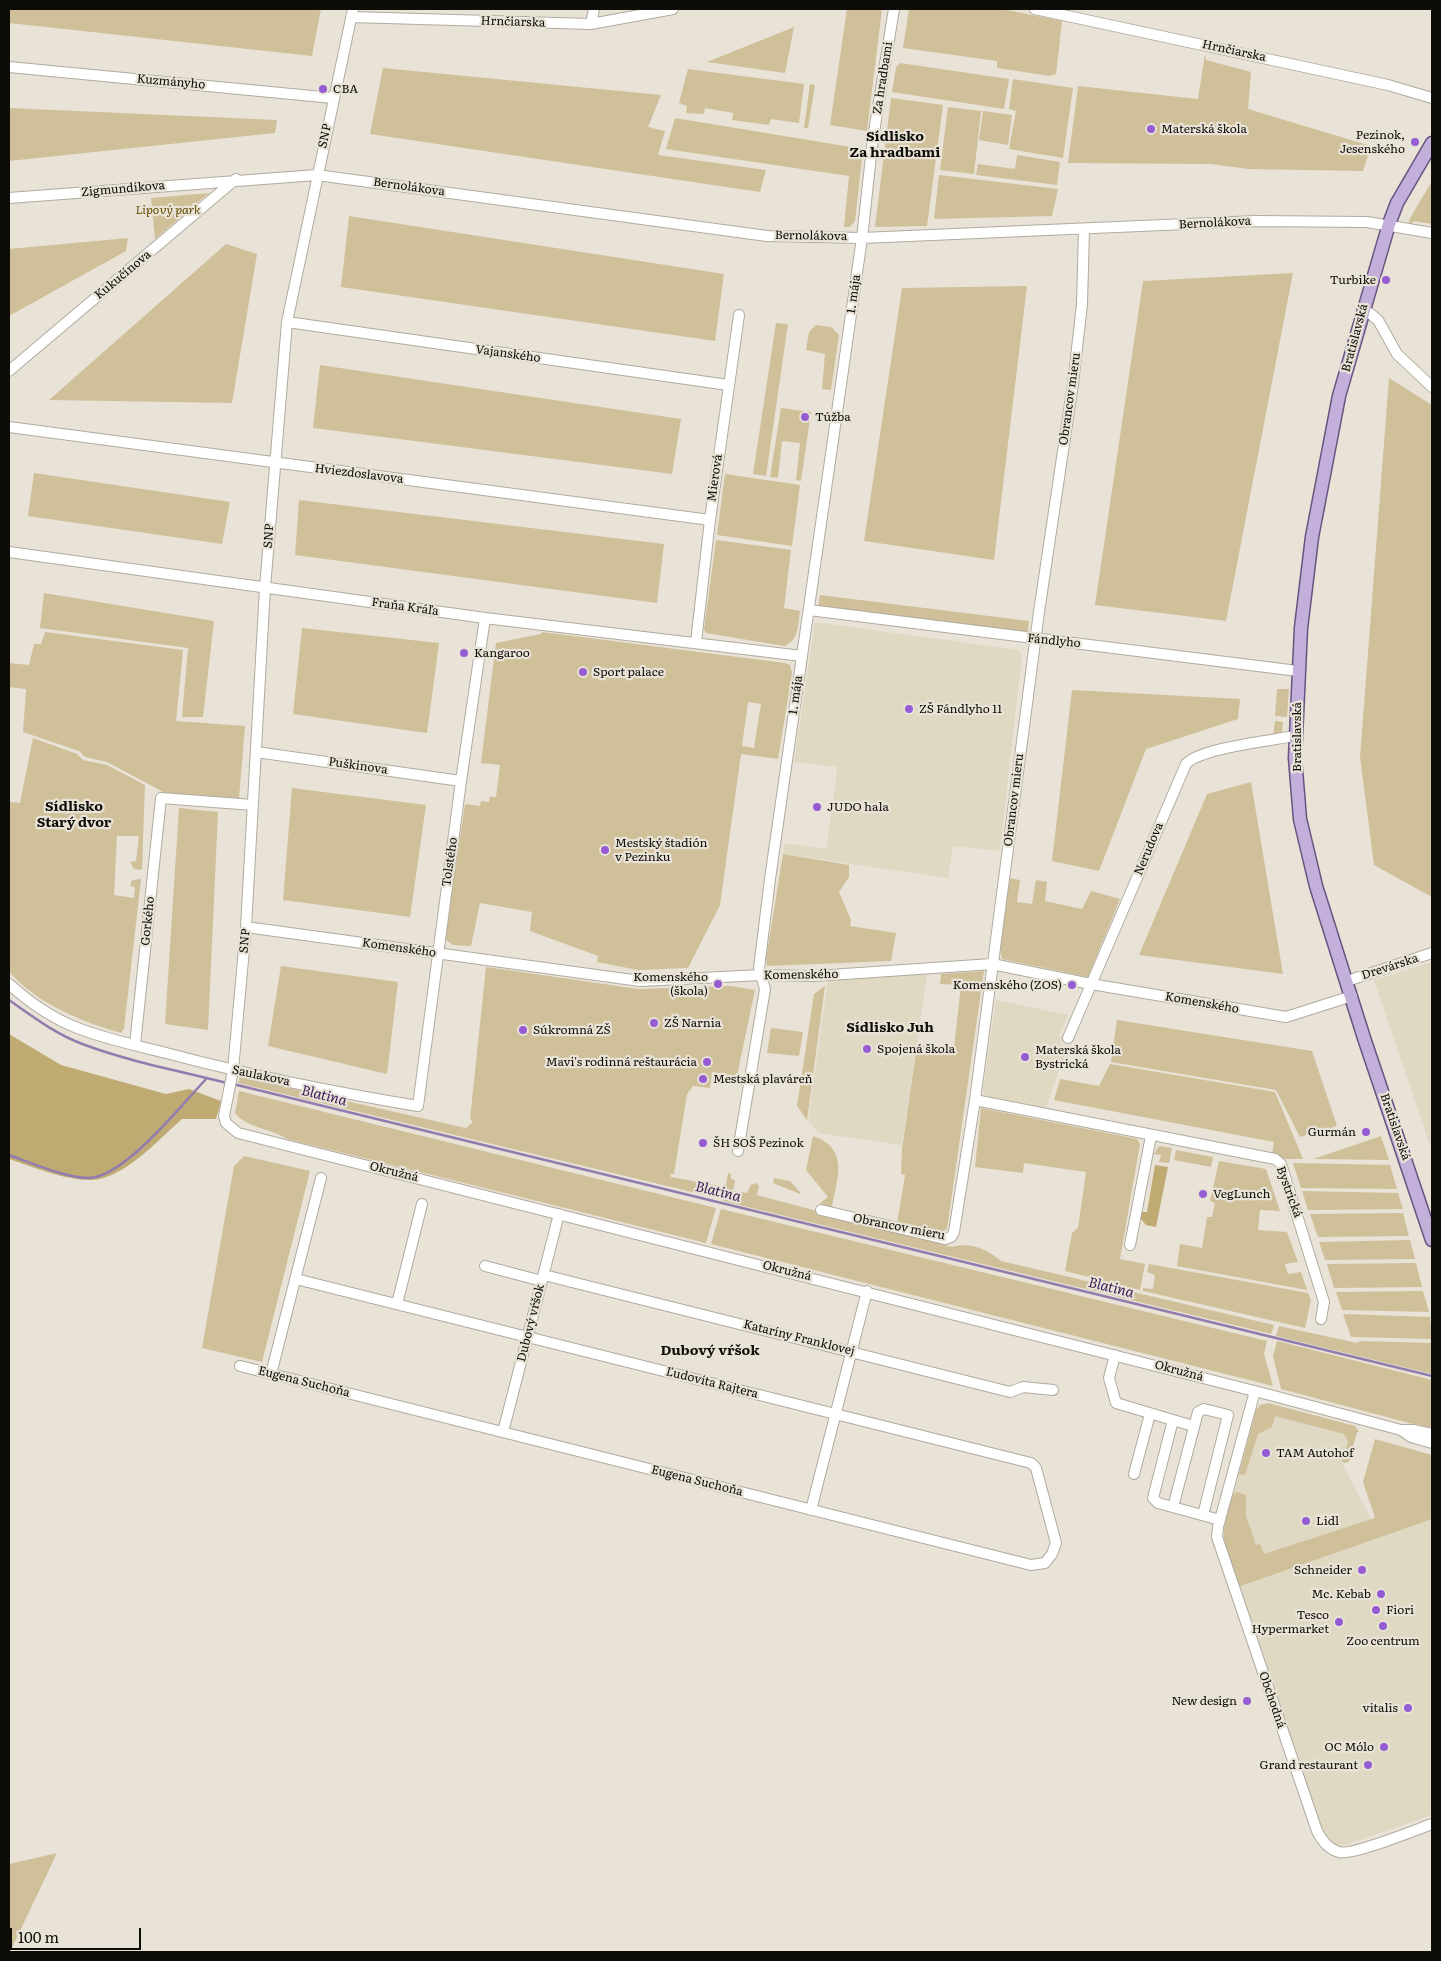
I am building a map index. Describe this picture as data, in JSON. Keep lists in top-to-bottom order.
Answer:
{
  "streets": {
    "main road": ["Bratislavská"],
    "street": [
      "Hrnčiarska",
      "Za hradbami",
      "Kuzmányho",
      "SNP",
      "Bernolákova",
      "Zigmundíkova",
      "Kukučínova",
      "1. mája",
      "Vajanského",
      "Obrancov mieru",
      "Hviezdoslavova",
      "Mierová",
      "Fraňa Kráľa",
      "Fándlyho",
      "Puškinova",
      "Nerudova",
      "Tolstého",
      "Gorkého",
      "Komenského",
      "Drevárska",
      "Saulakova",
      "Okružná",
      "Bystrická",
      "Dubový vŕšok",
      "Kataríny Franklovej",
      "Eugena Suchoňa",
      "Ľudovíta Rajtera",
      "Obchodná"
    ]
  },
  "crossings": [
    ["Hrnčiarska", "SNP"],
    ["Za hradbami", "Bernolákova"],
    ["Za hradbami", "1. mája"],
    ["Kuzmányho", "SNP"],
    ["SNP", "Bernolákova"],
    ["SNP", "Vajanského"],
    ["SNP", "Hviezdoslavova"],
    ["SNP", "Fraňa Kráľa"],
    ["SNP", "Puškinova"],
    ["SNP", "Gorkého"],
    ["SNP", "Komenského"],
    ["SNP", "Saulakova"],
    ["SNP", "Okružná"],
    ["Bernolákova", "Zigmundíkova"],
    ["Bernolákova", "Kukučínova"],
    ["Bernolákova", "1. mája"],
    ["Bernolákova", "Bratislavská"],
    ["Bernolákova", "Obrancov mieru"],
    ["Zigmundíkova", "Kukučínova"],
    ["1. mája", "Fraňa Kráľa"],
    ["1. mája", "Fándlyho"],
    ["1. mája", "Komenského"],
    ["Bratislavská", "Fándlyho"],
    ["Bratislavská", "Nerudova"],
    ["Bratislavská", "Komenského"],
    ["Bratislavská", "Drevárska"],
    ["Vajanského", "Mierová"],
    ["Obrancov mieru", "Fándlyho"],
    ["Obrancov mieru", "Komenského"],
    ["Obrancov mieru", "Bystrická"],
    ["Hviezdoslavova", "Mierová"],
    ["Mierová", "Fraňa Kráľa"],
    ["Fraňa Kráľa", "Tolstého"],
    ["Puškinova", "Tolstého"],
    ["Nerudova", "Komenského"],
    ["Tolstého", "Komenského"],
    ["Tolstého", "Saulakova"],
    ["Gorkého", "Saulakova"],
    ["Saulakova", "Okružná"],
    ["Okružná", "Dubový vŕšok"],
    ["Okružná", "Obchodná"],
    ["Dubový vŕšok", "Kataríny Franklovej"],
    ["Dubový vŕšok", "Eugena Suchoňa"],
    ["Dubový vŕšok", "Ľudovíta Rajtera"],
    ["Eugena Suchoňa", "Ľudovíta Rajtera"]
  ],
  "districts": [
    "Sídlisko Za hradbami",
    "Sídlisko Starý dvor",
    "Sídlisko Juh",
    "Dubový vŕšok"
  ],
  "water": ["Blatina"],
  "parks": ["Lipový park"],
  "places": [
    "CBA",
    "Materská škola",
    "Pezinok, Jesenského",
    "Turbike",
    "Túžba",
    "Kangaroo",
    "Sport palace",
    "ZŠ Fándlyho 11",
    "JUDO hala",
    "Mestský štadión v Pezinku",
    "Komenského (škola)",
    "Komenského (ZOS)",
    "ZŠ Narnia",
    "Súkromná ZŠ",
    "Spojená škola",
    "Materská škola Bystrická",
    "Mavi's rodinná reštaurácia",
    "Mestská plaváreň",
    "Gurmán",
    "ŠH SOŠ Pezinok",
    "VegLunch",
    "TAM Autohof",
    "Lidl",
    "Schneider",
    "Mc. Kebab",
    "Fiori",
    "Tesco Hypermarket",
    "Zoo centrum",
    "New design",
    "vitalis",
    "OC Mólo",
    "Grand restaurant"
  ],
  "scale_bar": "100 m"
}
